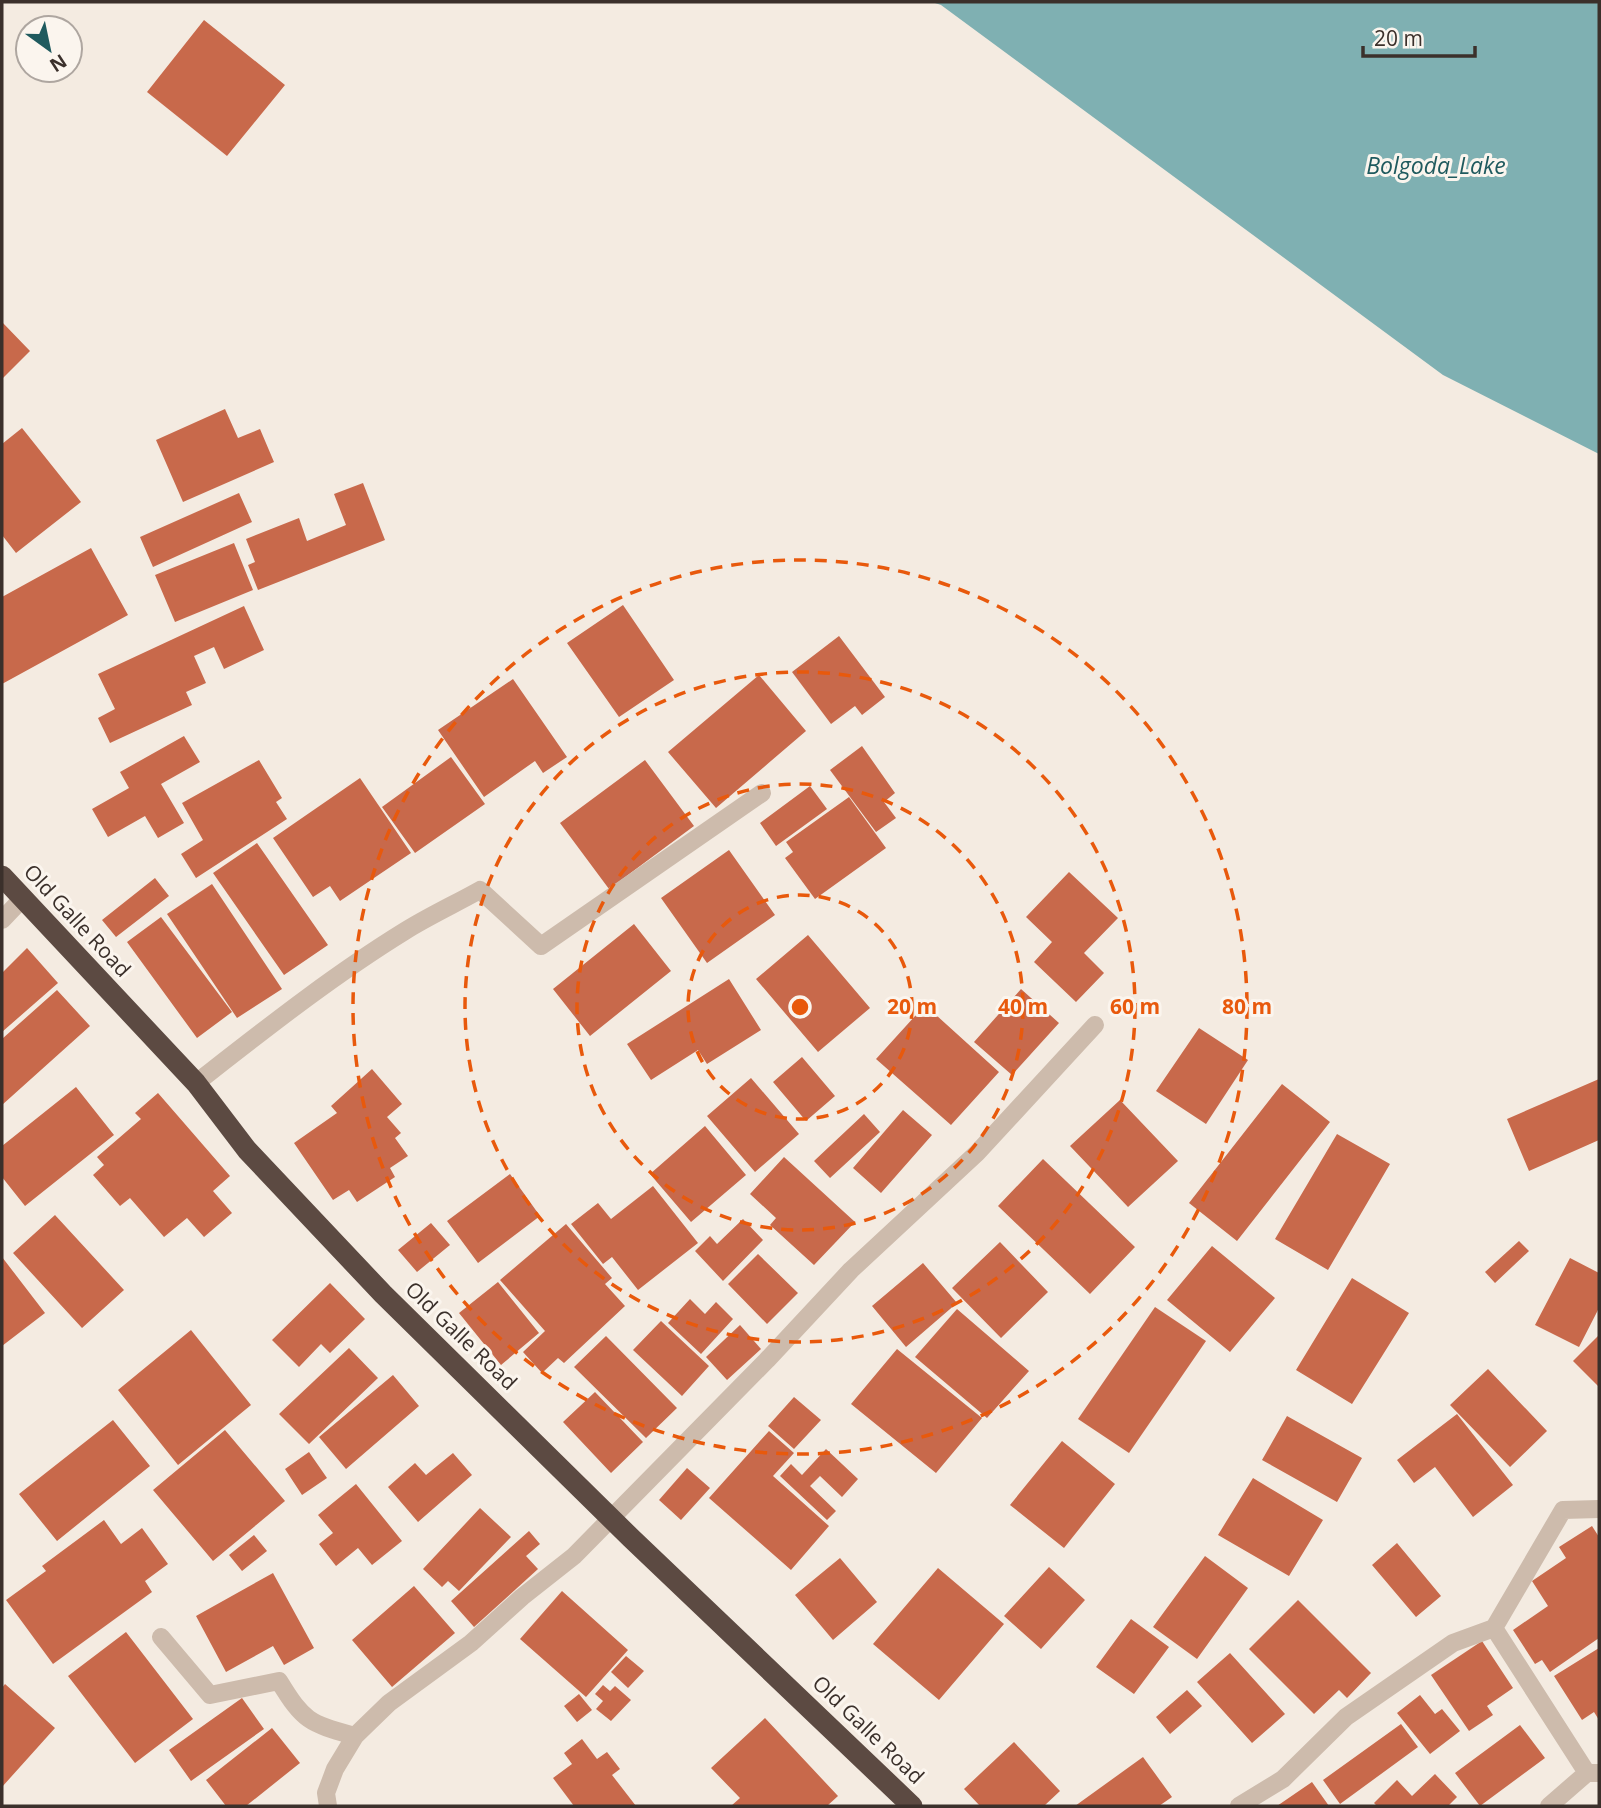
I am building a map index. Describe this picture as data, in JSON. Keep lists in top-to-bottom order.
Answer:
{
  "streets": {
    "highway": ["Old Galle Road"]
  },
  "water": ["Bolgoda_Lake"],
  "scale_bar": "20 m",
  "north": "bottom right",
  "rings": [
    "20 m",
    "40 m",
    "60 m",
    "80 m"
  ]
}
